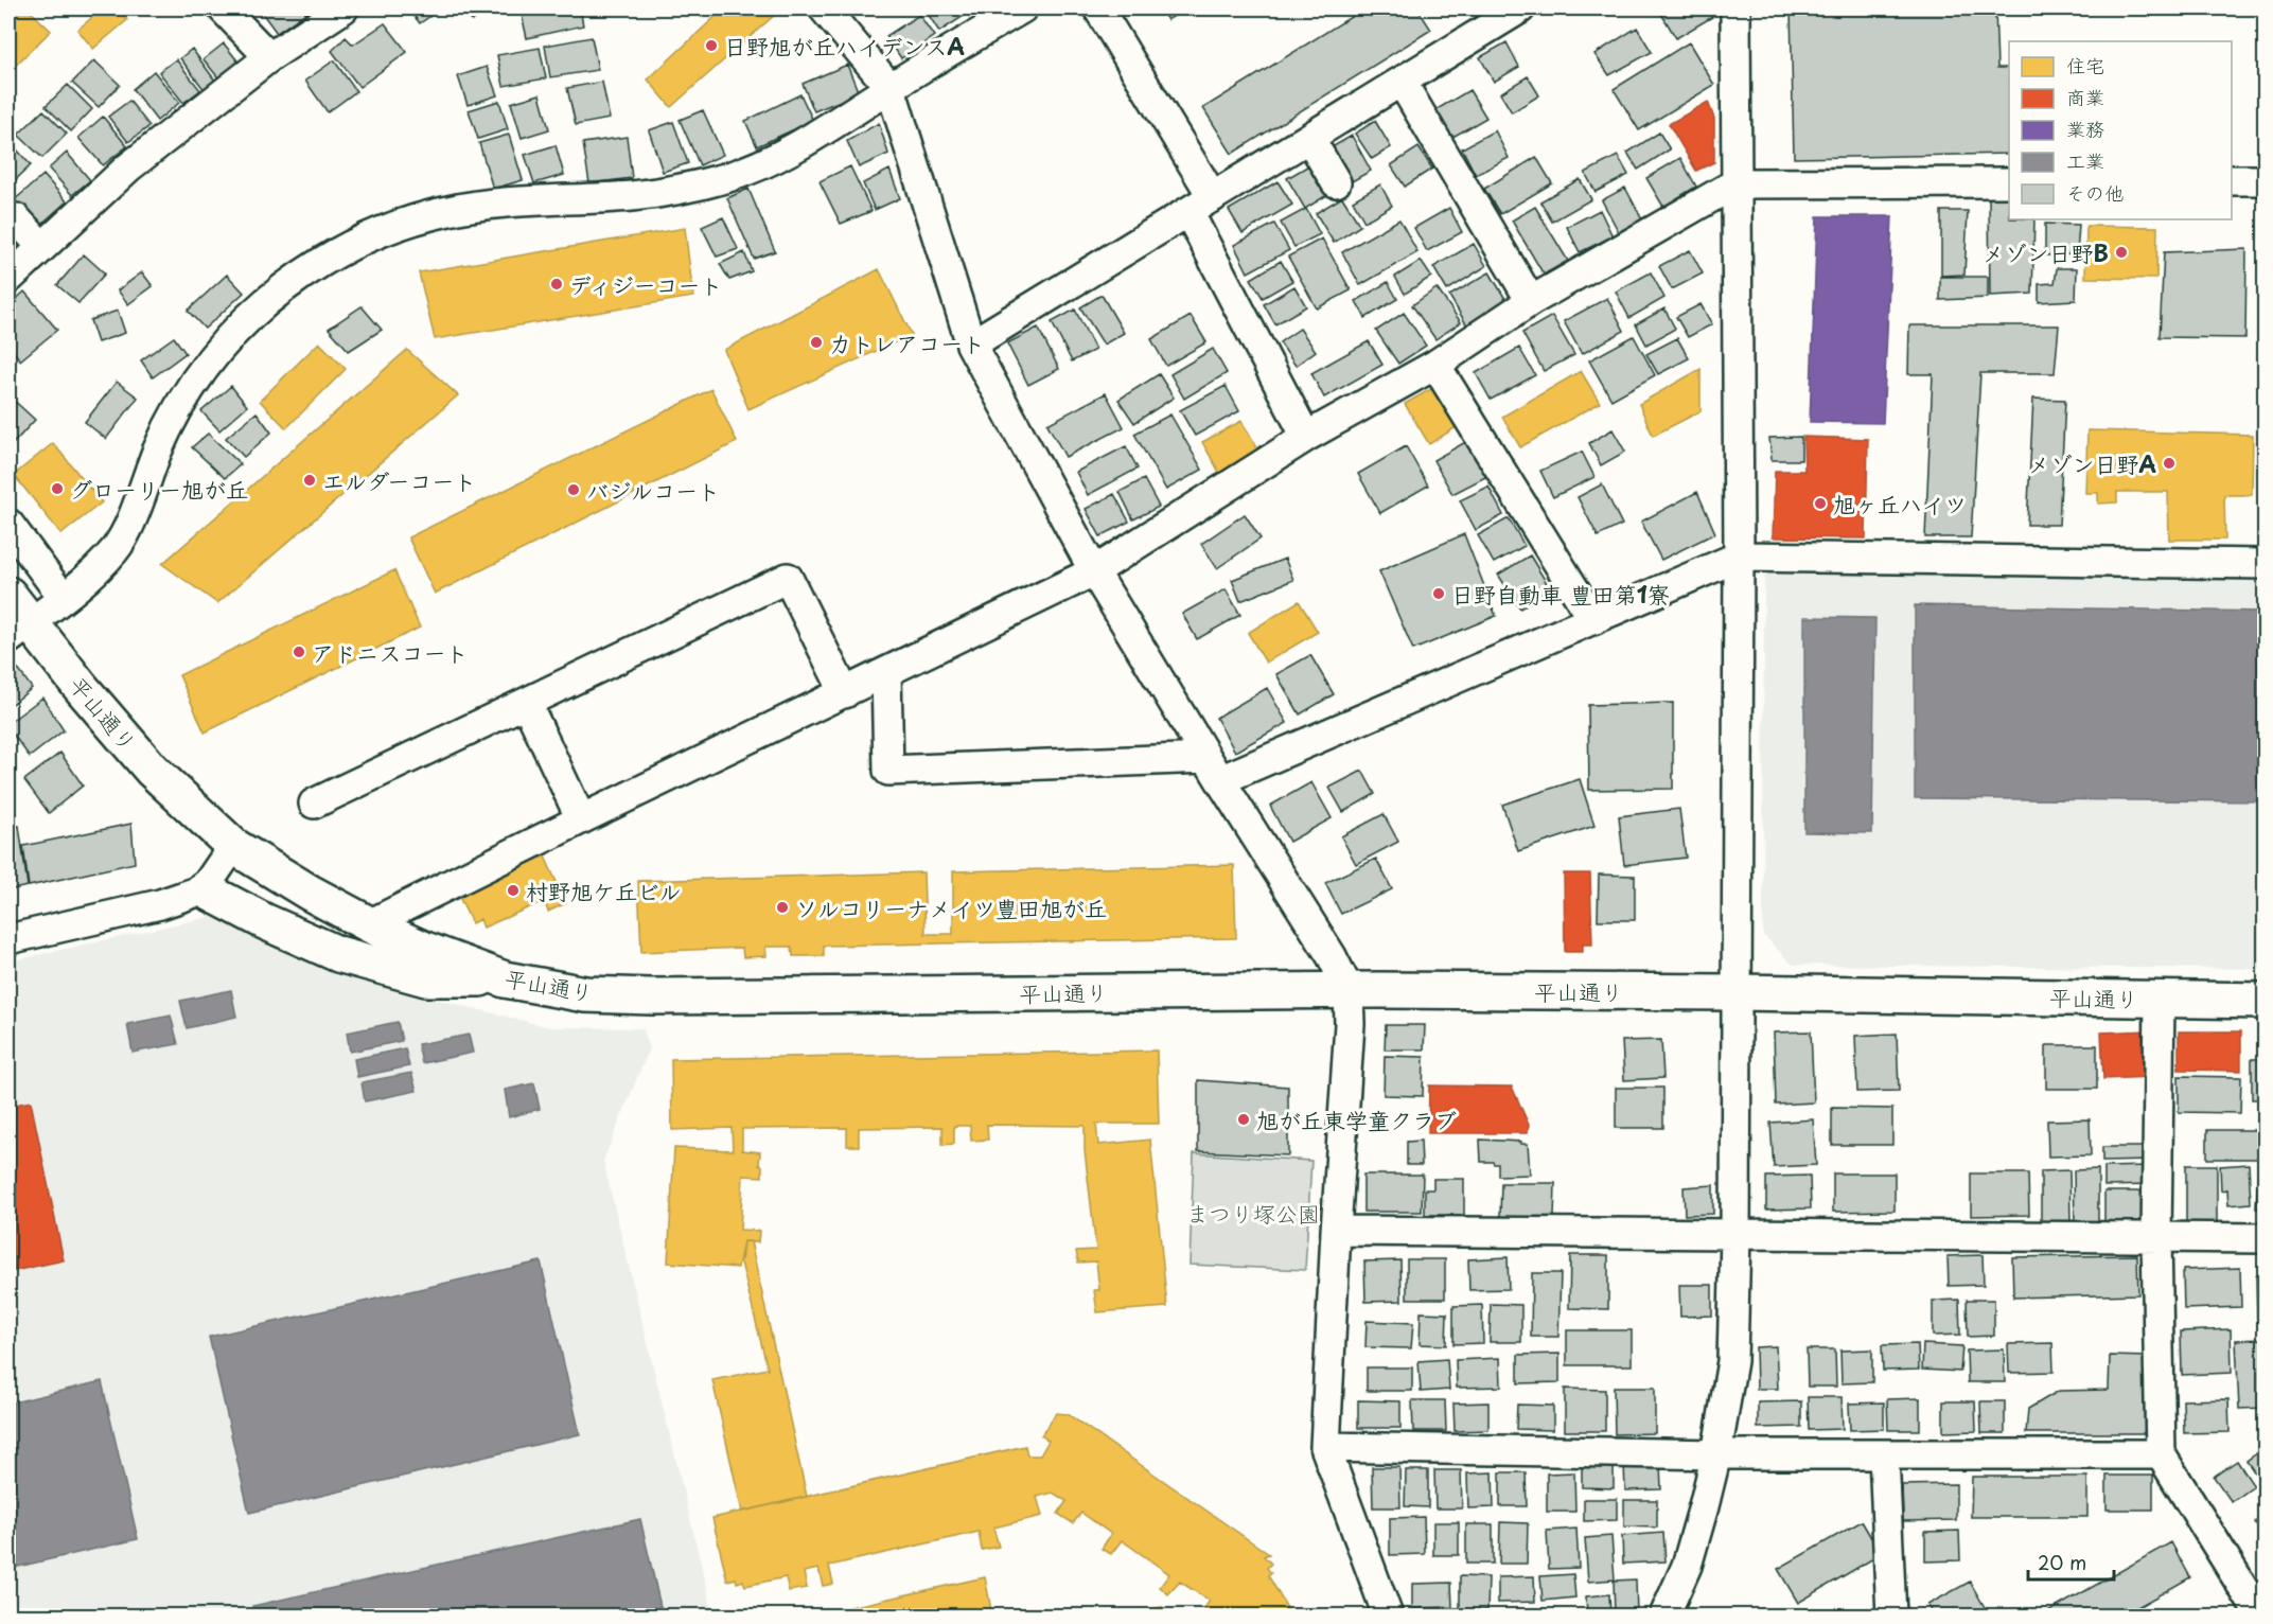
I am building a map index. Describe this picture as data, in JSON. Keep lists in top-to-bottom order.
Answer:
{
  "streets": {
    "main road": ["平山通り"]
  },
  "parks": ["まつり塚公園"],
  "places": [
    "日野旭が丘ハイデンスA",
    "メゾン日野B",
    "ディジーコート",
    "カトレアコート",
    "メゾン日野A",
    "エルダーコート",
    "グローリー旭が丘",
    "バジルコート",
    "旭ヶ丘ハイツ",
    "日野自動車 豊田第1寮",
    "アドニスコート",
    "村野旭ケ丘ビル",
    "ソルコリーナメイツ豊田旭が丘",
    "旭が丘東学童クラブ"
  ],
  "legend": [
    "住宅",
    "商業",
    "業務",
    "工業",
    "その他"
  ],
  "scale_bar": "20 m"
}
